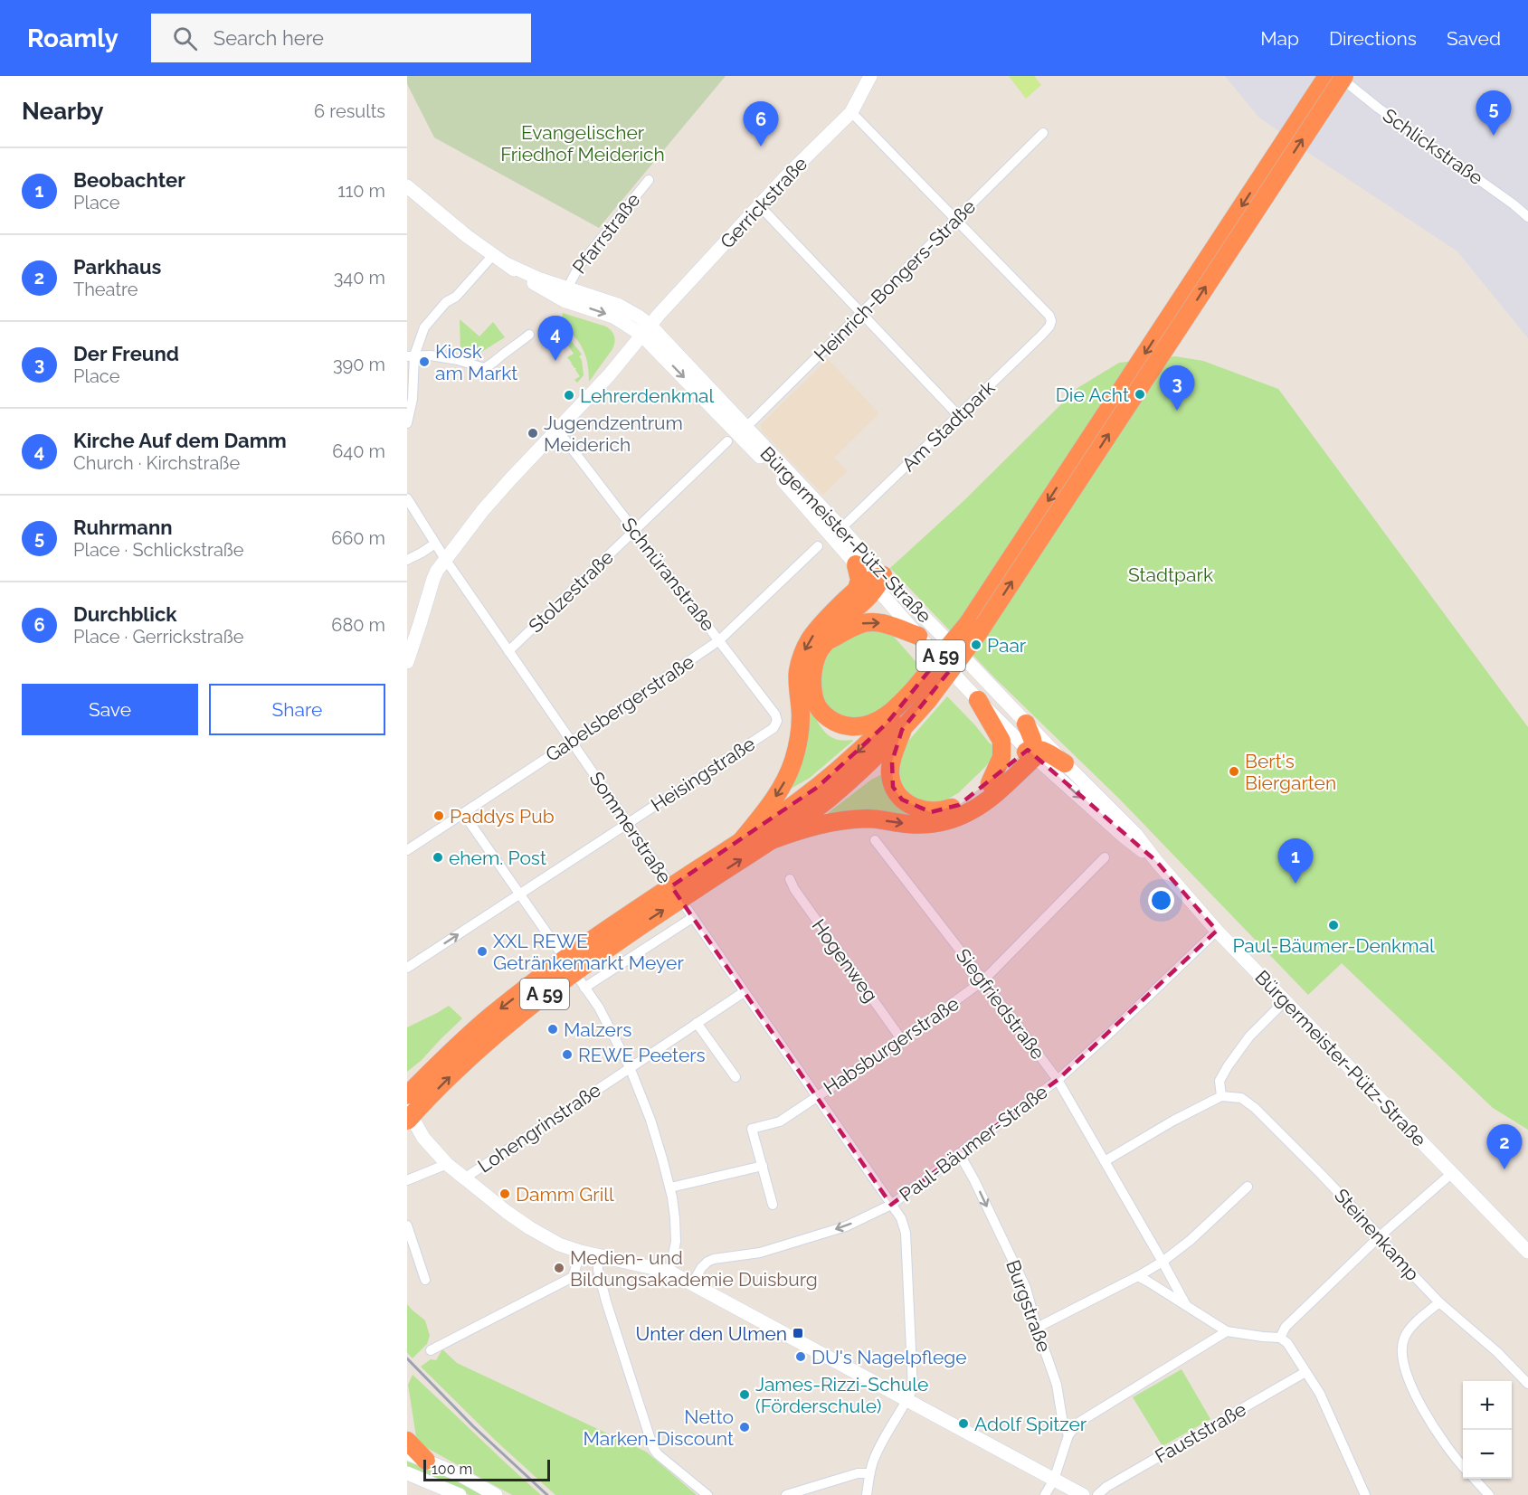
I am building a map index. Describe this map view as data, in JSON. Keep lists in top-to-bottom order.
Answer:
{
  "streets": {
    "highway": ["A 59"],
    "main road": ["Gerrickstraße", "Bürgermeister-Pütz-Straße"],
    "street": [
      "Schlickstraße",
      "Pfarrstraße",
      "Heinrich-Bongers-Straße",
      "Am Stadtpark",
      "Schnüranstraße",
      "Stolzestraße",
      "Gabelsbergerstraße",
      "Heisingstraße",
      "Sommerstraße",
      "Hogenweg",
      "Siegfriedstraße",
      "Habsburgerstraße",
      "Lohengrinstraße",
      "Paul-Bäumer-Straße",
      "Steinenkamp",
      "Burgstraße",
      "Fauststraße"
    ]
  },
  "crossings": [
    ["Gerrickstraße", "Bürgermeister-Pütz-Straße"],
    ["Gerrickstraße", "Schnüranstraße"],
    ["Gerrickstraße", "Sommerstraße"],
    ["Heinrich-Bongers-Straße", "Am Stadtpark"],
    ["Heinrich-Bongers-Straße", "Bürgermeister-Pütz-Straße"],
    ["Am Stadtpark", "Bürgermeister-Pütz-Straße"],
    ["Bürgermeister-Pütz-Straße", "Paul-Bäumer-Straße"],
    ["Schnüranstraße", "Stolzestraße"],
    ["Schnüranstraße", "Gabelsbergerstraße"],
    ["Schnüranstraße", "Heisingstraße"],
    ["Stolzestraße", "Sommerstraße"],
    ["Gabelsbergerstraße", "Sommerstraße"],
    ["Heisingstraße", "Sommerstraße"],
    ["Sommerstraße", "Habsburgerstraße"],
    ["Sommerstraße", "Lohengrinstraße"],
    ["Sommerstraße", "Paul-Bäumer-Straße"],
    ["Hogenweg", "Habsburgerstraße"],
    ["Siegfriedstraße", "Habsburgerstraße"],
    ["Siegfriedstraße", "Paul-Bäumer-Straße"],
    ["Paul-Bäumer-Straße", "Burgstraße"]
  ],
  "one_way": ["Burgstraße"],
  "parks": ["Evangelischer Friedhof Meiderich", "Stadtpark"],
  "places": {
    "other": [
      "Kiosk am Markt",
      "Die Acht",
      "Lehrerdenkmal",
      "Jugendzentrum Meiderich",
      "Paar",
      "Bert's Biergarten",
      "Paddys Pub",
      "ehem. Post",
      "Paul-Bäumer-Denkmal",
      "XXL REWE Getränkemarkt Meyer",
      "Malzers",
      "REWE Peeters",
      "Damm Grill",
      "Medien- und Bildungsakademie Duisburg",
      "DU's Nagelpflege",
      "James-Rizzi-Schule (Förderschule)",
      "Adolf Spitzer",
      "Netto Marken-Discount"
    ],
    "transit": ["Unter den Ulmen"]
  },
  "scale_bar": "100 m",
  "page": {
    "header": "Roamly",
    "search": "Search here",
    "nav": ["Map", "Directions", "Saved"],
    "heading": ["Nearby", "6 results"],
    "pins": [
      "5",
      "6",
      "4",
      "3",
      "1",
      "2"
    ],
    "list": [
      {
        "mark": "1",
        "name": "Beobachter",
        "note": "Place",
        "value": "110 m"
      },
      {
        "mark": "2",
        "name": "Parkhaus",
        "note": "Theatre",
        "value": "340 m"
      },
      {
        "mark": "3",
        "name": "Der Freund",
        "note": "Place",
        "value": "390 m"
      },
      {
        "mark": "4",
        "name": "Kirche Auf dem Damm",
        "note": "Church · Kirchstraße",
        "value": "640 m"
      },
      {
        "mark": "5",
        "name": "Ruhrmann",
        "note": "Place · Schlickstraße",
        "value": "660 m"
      },
      {
        "mark": "6",
        "name": "Durchblick",
        "note": "Place · Gerrickstraße",
        "value": "680 m"
      }
    ],
    "buttons": ["Save", "Share"],
    "map_buttons": ["+", "−"],
    "scale": "100 m"
  }
}
